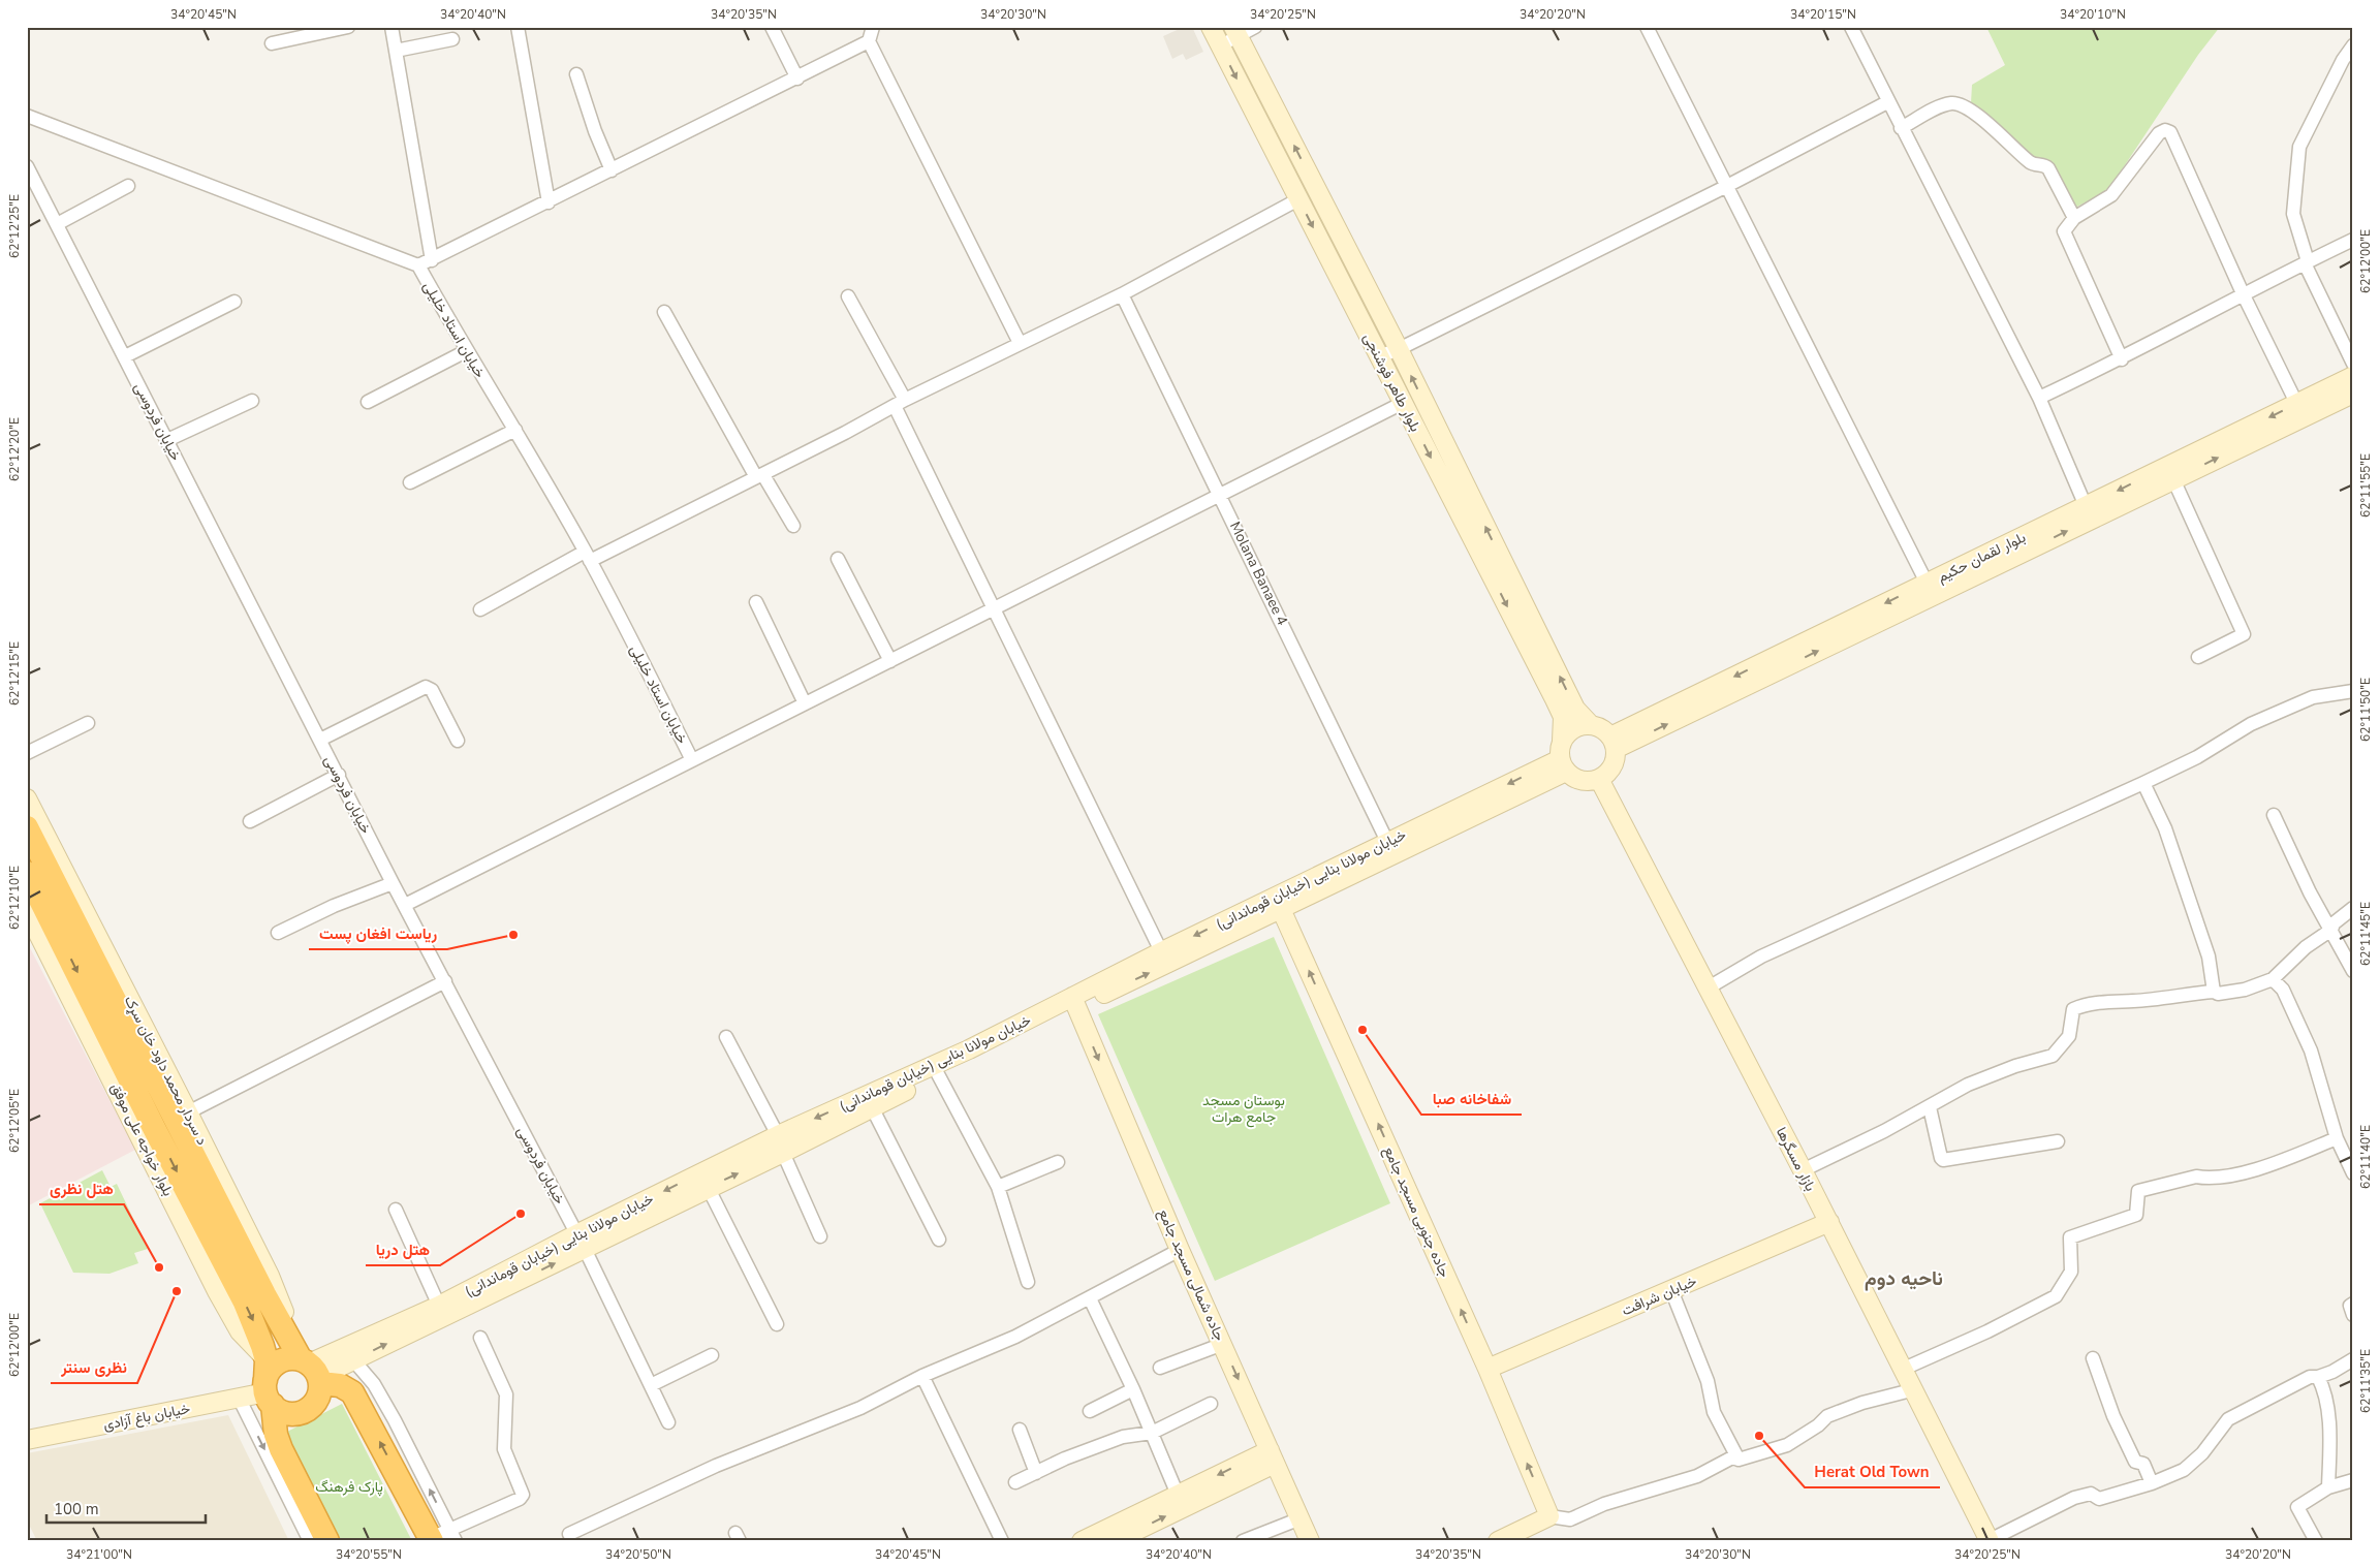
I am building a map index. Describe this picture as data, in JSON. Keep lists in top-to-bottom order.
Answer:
{
  "streets": {
    "highway": ["د سردار محمد داود خان سړک"],
    "street": [
      "خیابان استاد خلیلی",
      "بلوار طاهر فوشنجی",
      "خیابان فردوسی",
      "بلوار لقمان حکیم",
      "Molana Banaee 4",
      "خیابان مولانا بنایی (خیابان قوماندانی)",
      "بازار مسگرها",
      "جاده جنوبی مسجد جامع",
      "جاده شمالی مسجد جامع",
      "خیابان شرافت",
      "خیابان باغ آزادی"
    ]
  },
  "crossings": [
    ["بلوار طاهر فوشنجی", "بلوار لقمان حکیم"],
    ["بلوار طاهر فوشنجی", "خیابان مولانا بنایی (خیابان قوماندانی)"],
    ["بلوار طاهر فوشنجی", "بازار مسگرها"],
    ["خیابان فردوسی", "خیابان مولانا بنایی (خیابان قوماندانی)"],
    ["بلوار لقمان حکیم", "خیابان مولانا بنایی (خیابان قوماندانی)"],
    ["بلوار لقمان حکیم", "بازار مسگرها"],
    ["Molana Banaee 4", "خیابان مولانا بنایی (خیابان قوماندانی)"],
    ["خیابان مولانا بنایی (خیابان قوماندانی)", "د سردار محمد داود خان سړک"],
    ["خیابان مولانا بنایی (خیابان قوماندانی)", "بازار مسگرها"],
    ["خیابان مولانا بنایی (خیابان قوماندانی)", "جاده جنوبی مسجد جامع"],
    ["خیابان مولانا بنایی (خیابان قوماندانی)", "جاده شمالی مسجد جامع"],
    ["خیابان مولانا بنایی (خیابان قوماندانی)", "خیابان باغ آزادی"],
    ["د سردار محمد داود خان سړک", "خیابان باغ آزادی"],
    ["بازار مسگرها", "خیابان شرافت"],
    ["جاده جنوبی مسجد جامع", "خیابان شرافت"]
  ],
  "one_way": ["جاده جنوبی مسجد جامع"],
  "districts": ["ناحیه دوم"],
  "parks": ["بوستان مسجد جامع هرات", "پارک فرهنگ"],
  "places": [
    "ریاست افغان پست",
    "شفاخانه صبا",
    "هتل دریا",
    "هتل نظری",
    "نظری سنتر",
    "Herat Old Town"
  ],
  "scale_bar": "100 m",
  "coordinates": [
    "34°20'45\"N",
    "34°20'40\"N",
    "34°20'35\"N",
    "34°20'30\"N",
    "34°20'25\"N",
    "34°20'20\"N",
    "34°20'15\"N",
    "34°20'10\"N",
    "62°12'25\"E",
    "62°12'00\"E",
    "62°12'20\"E",
    "62°11'55\"E",
    "62°12'15\"E",
    "62°11'50\"E",
    "62°12'10\"E",
    "62°11'45\"E",
    "62°12'05\"E",
    "62°11'40\"E",
    "62°11'35\"E",
    "34°21'00\"N",
    "34°20'55\"N",
    "34°20'50\"N"
  ]
}
